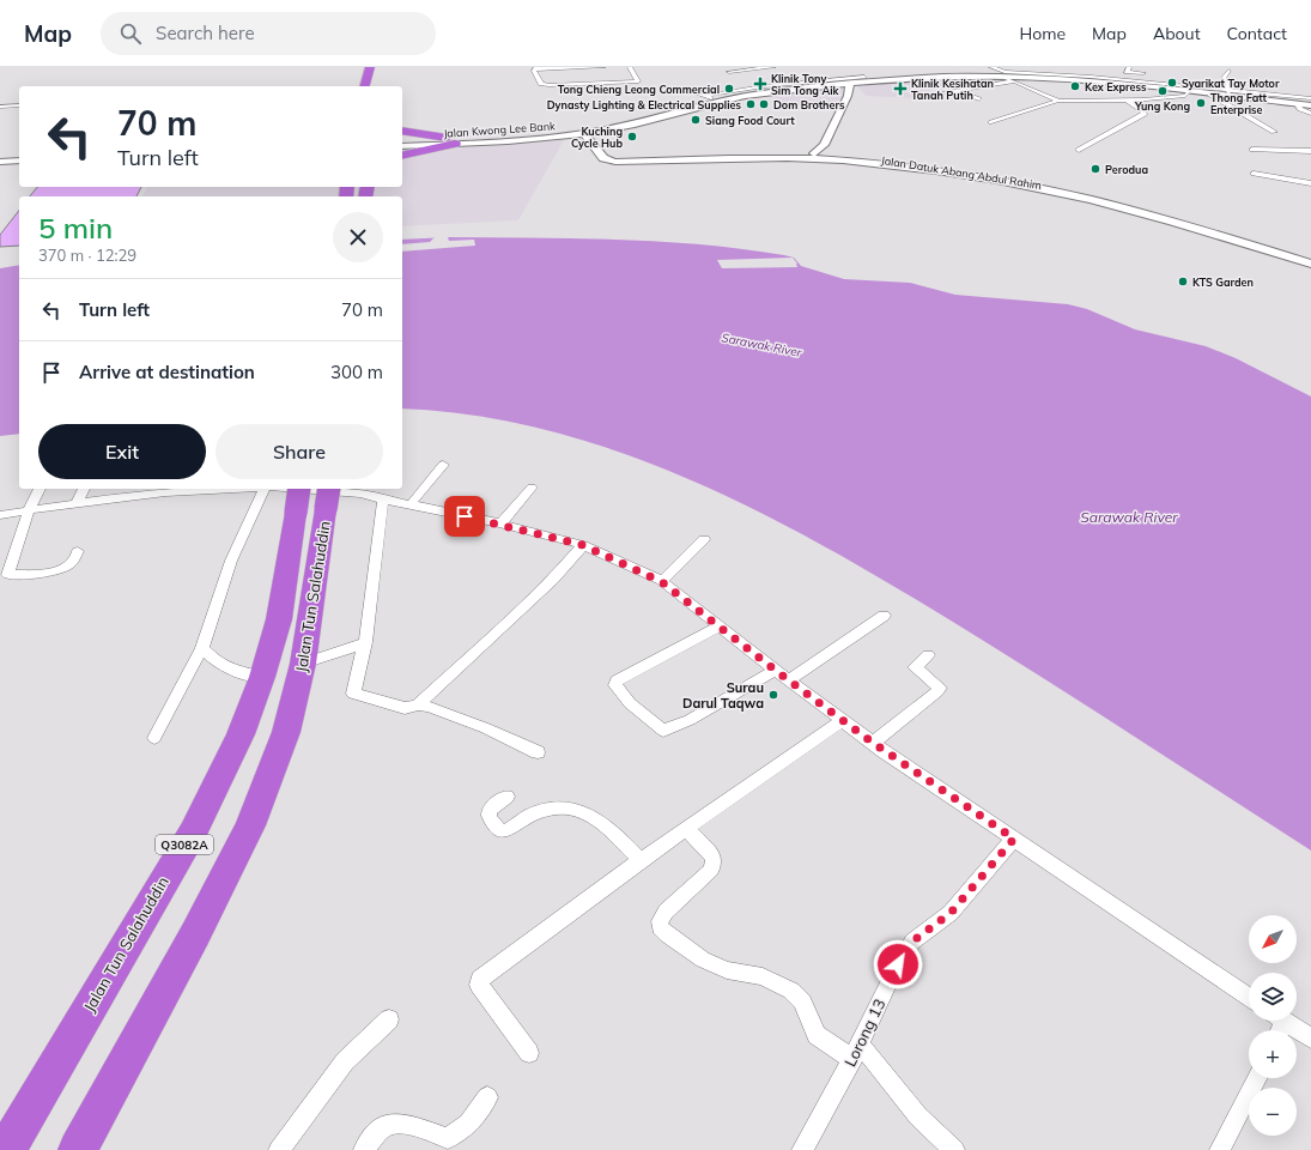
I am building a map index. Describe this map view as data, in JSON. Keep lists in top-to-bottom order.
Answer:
{
  "streets": {
    "highway": ["Jalan Tun Salahuddin", "Q3082A"],
    "main road": ["Jalan Kwong Lee Bank", "Jalan Datuk Abang Abdul Rahim"],
    "street": ["Lorong 13"]
  },
  "water": ["Sarawak River"],
  "places": {
    "other": [
      "Syarikat Tay Motor",
      "Kex Express",
      "Tong Chieng Leong Commercial",
      "Yung Kong",
      "Thong Fatt Enterprise",
      "Dynasty Lighting & Electrical Supplies",
      "Dom Brothers",
      "Siang Food Court",
      "Kuching Cycle Hub",
      "Perodua",
      "KTS Garden",
      "Surau Darul Taqwa"
    ],
    "health": ["Klinik Tony Sim Tong Aik", "Klinik Kesihatan Tanah Putih"]
  },
  "north": "bottom left",
  "page": {
    "header": "Map",
    "search": "Search here",
    "nav": [
      "Home",
      "Map",
      "About",
      "Contact"
    ],
    "turn": ["70 m", "Turn left"],
    "heading": ["5 min", "370 m · 12:29"],
    "list": [
      {
        "name": "Turn left",
        "value": "70 m"
      },
      {
        "name": "Arrive at destination",
        "value": "300 m"
      }
    ],
    "buttons": ["Exit", "Share"],
    "map_buttons": ["+", "−"]
  }
}
